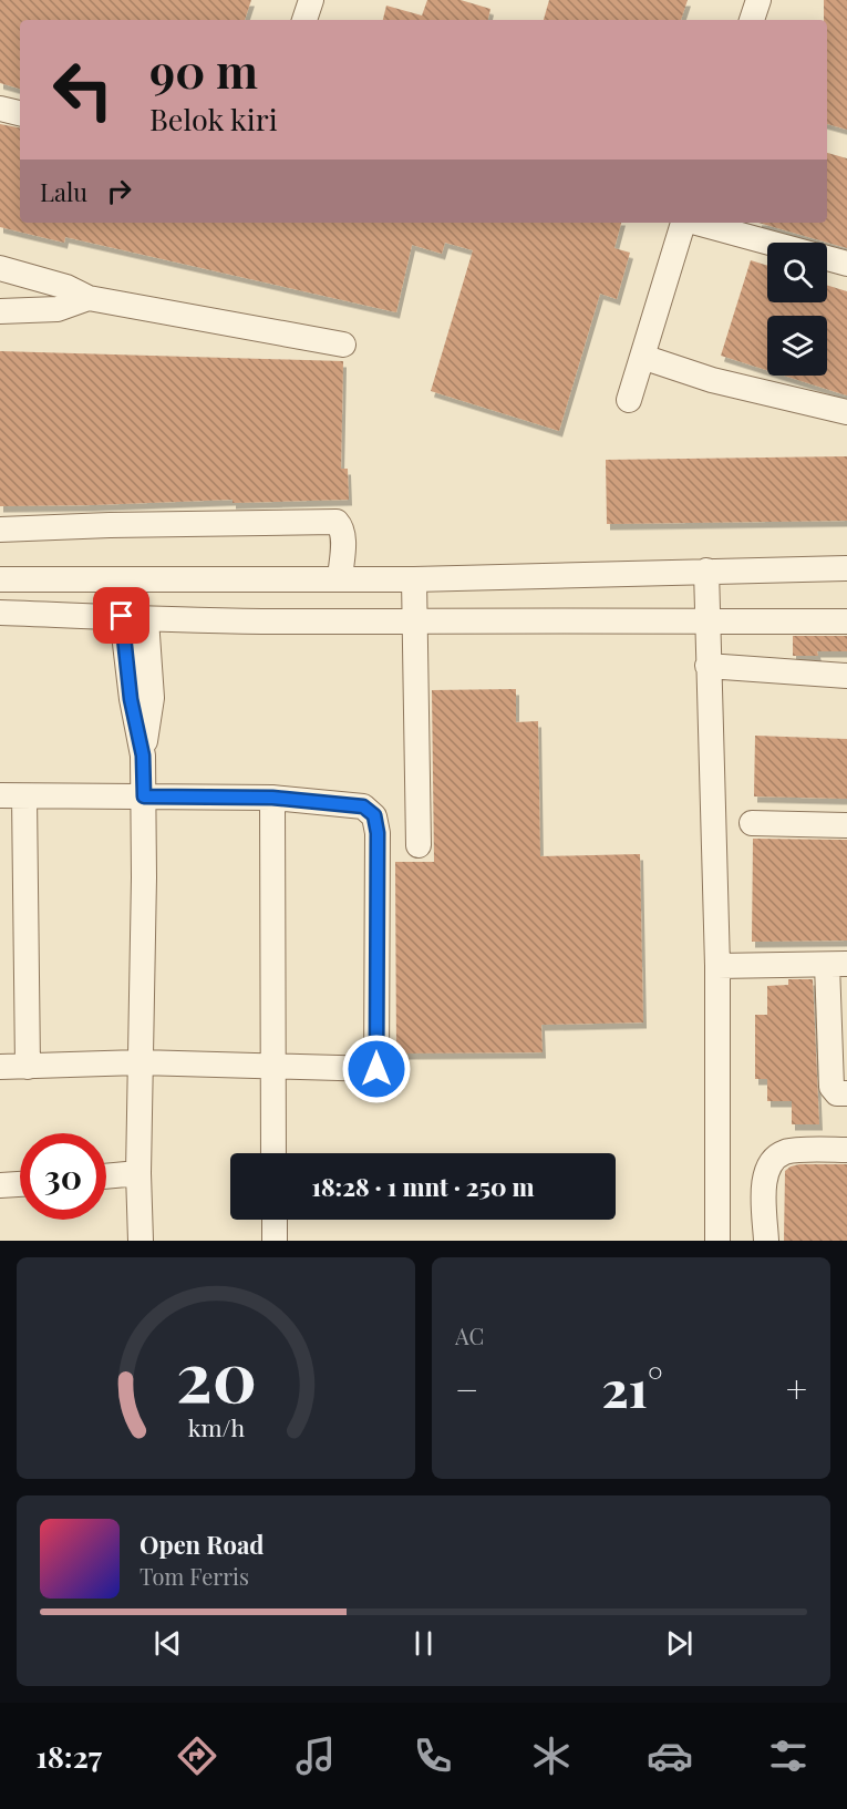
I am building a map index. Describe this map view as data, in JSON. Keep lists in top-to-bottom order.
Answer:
{
  "page": {
    "turn": ["90 m", "Belok kiri"],
    "then": "Lalu",
    "limit": "30",
    "trip": "18:28 · 1 mnt · 250 m",
    "tile": "AC",
    "heat": ["−", "21°", "+"],
    "song": ["Open Road", "Tom Ferris"],
    "tabs": "18:27",
    "gauge": ["20", "km/h"]
  }
}
